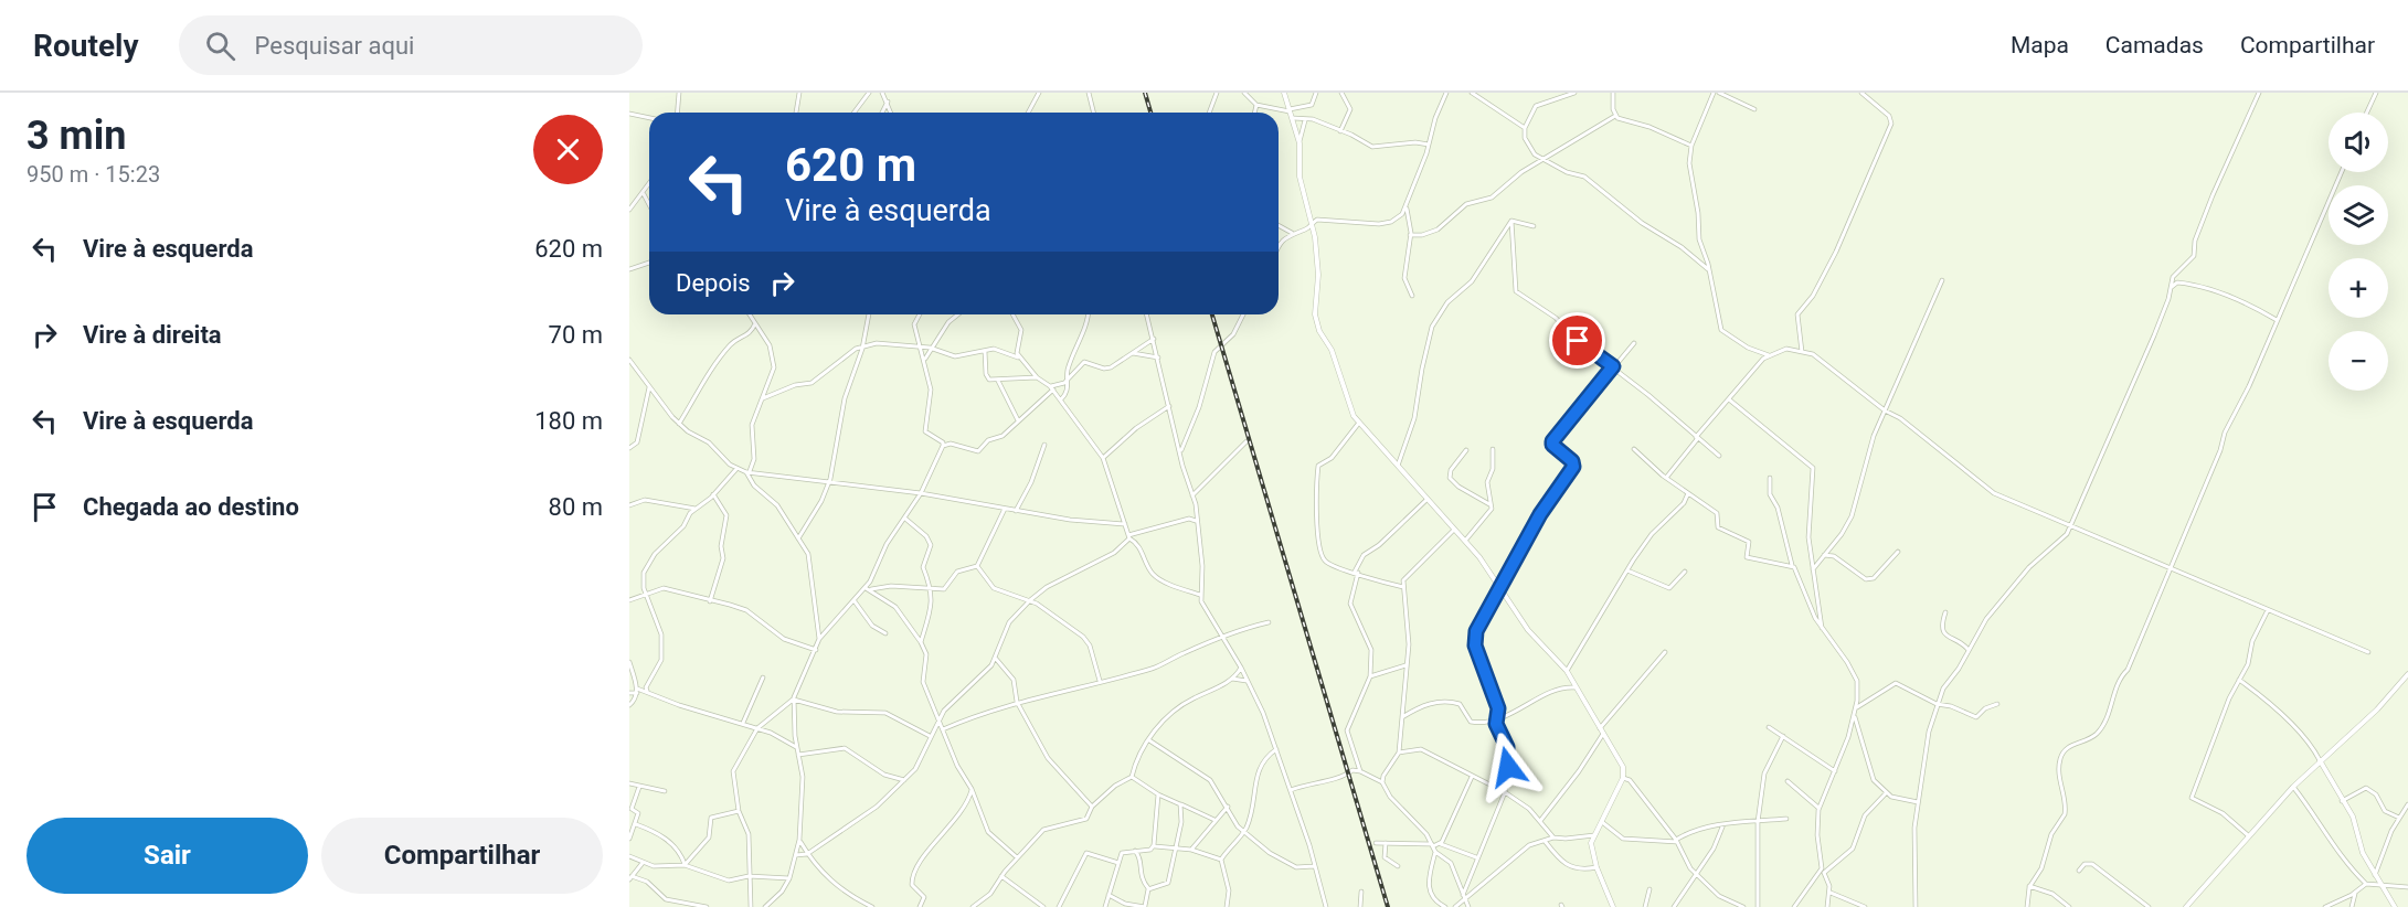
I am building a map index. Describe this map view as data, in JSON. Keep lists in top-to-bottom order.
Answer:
{
  "page": {
    "header": "Routely",
    "search": "Pesquisar aqui",
    "nav": ["Mapa", "Camadas", "Compartilhar"],
    "heading": ["3 min", "950 m · 15:23"],
    "map_buttons": ["+", "−"],
    "turn": ["620 m", "Vire à esquerda"],
    "list": [
      {
        "name": "Vire à esquerda",
        "value": "620 m"
      },
      {
        "name": "Vire à direita",
        "value": "70 m"
      },
      {
        "name": "Vire à esquerda",
        "value": "180 m"
      },
      {
        "name": "Chegada ao destino",
        "value": "80 m"
      }
    ],
    "then": "Depois",
    "buttons": ["Sair", "Compartilhar"]
  }
}
